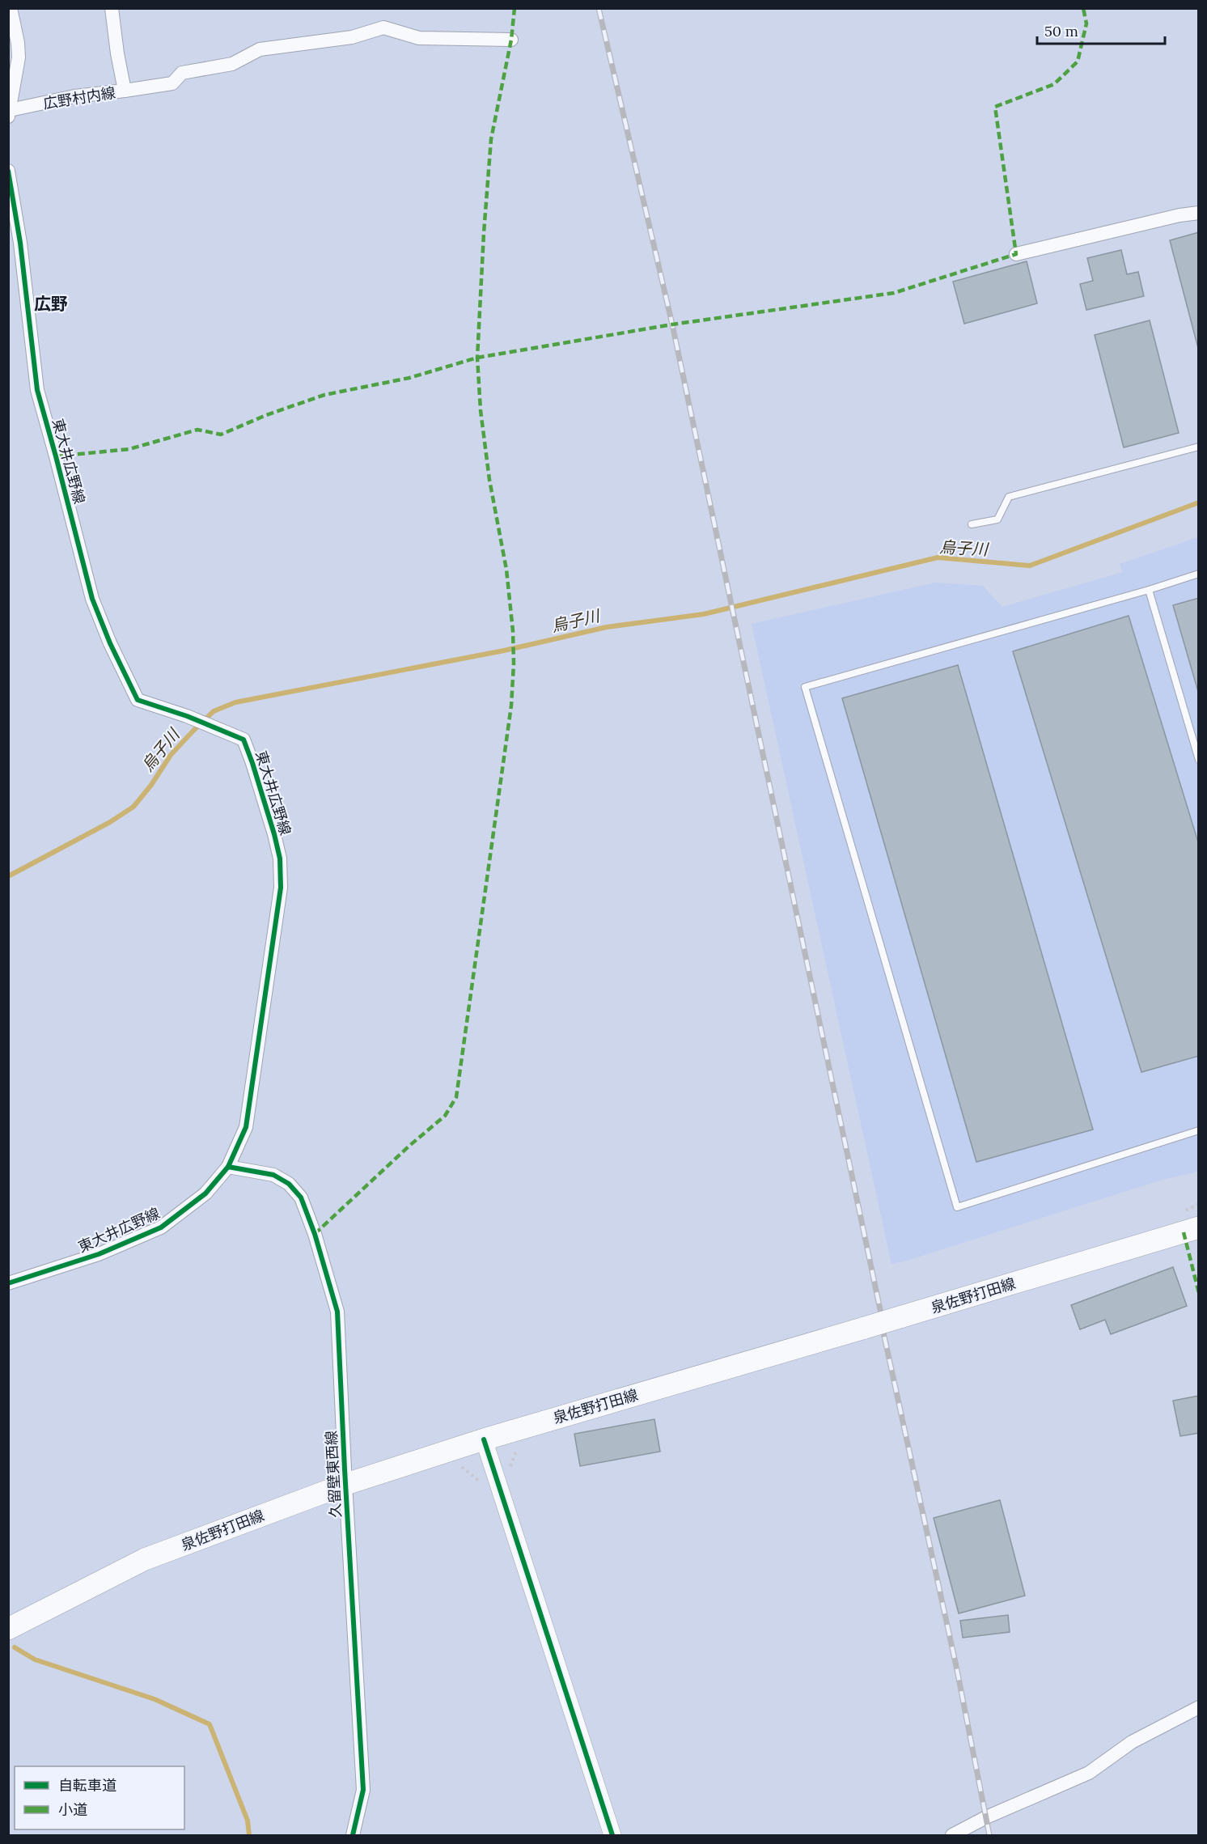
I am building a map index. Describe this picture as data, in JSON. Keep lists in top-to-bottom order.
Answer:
{
  "streets": {
    "main road": ["泉佐野打田線"],
    "street": ["広野村内線", "東大井広野線", "久留壁東西線"]
  },
  "crossings": [
    ["東大井広野線", "久留壁東西線"],
    ["泉佐野打田線", "久留壁東西線"]
  ],
  "districts": ["広野"],
  "water": ["烏子川"],
  "legend": ["自転車道", "小道"],
  "scale_bar": "50 m"
}
